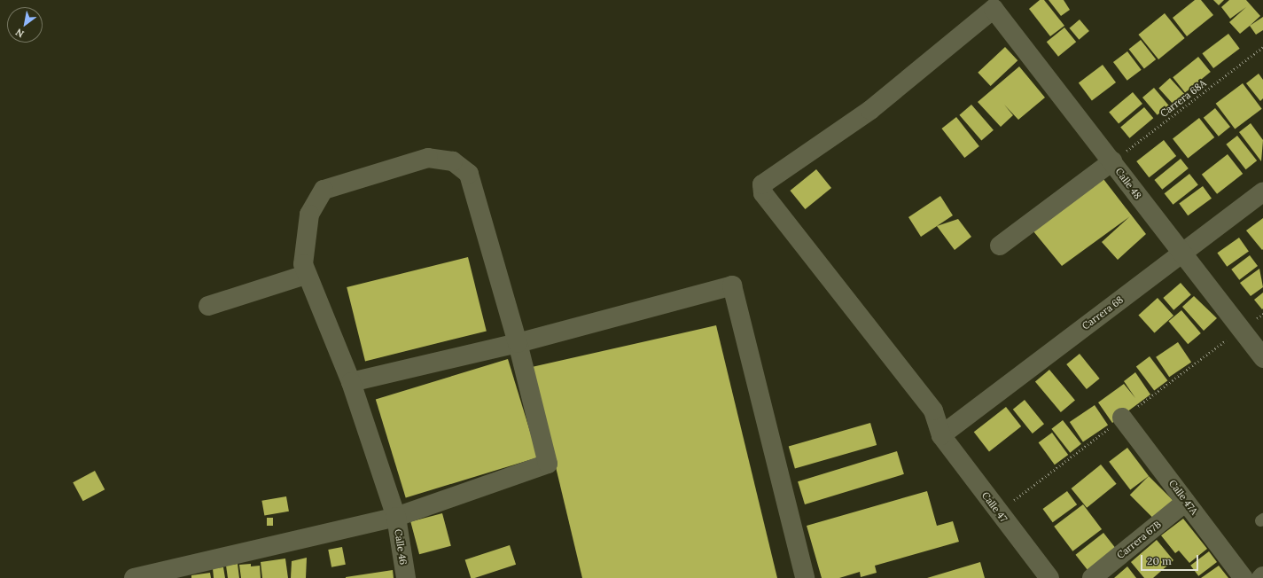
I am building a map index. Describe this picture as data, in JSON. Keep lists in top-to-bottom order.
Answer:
{
  "streets": {
    "street": [
      "Calle 48",
      "Carrera 68",
      "Calle 47A",
      "Calle 47",
      "Carrera 67B",
      "Calle 46"
    ],
    "path": ["Carrera 68A"]
  },
  "crossings": [
    ["Carrera 68A", "Calle 48"],
    ["Calle 48", "Carrera 68"],
    ["Calle 48", "Calle 47"],
    ["Carrera 68", "Calle 47"],
    ["Calle 47A", "Carrera 67B"]
  ],
  "scale_bar": "20 m",
  "north": "bottom left"
}
